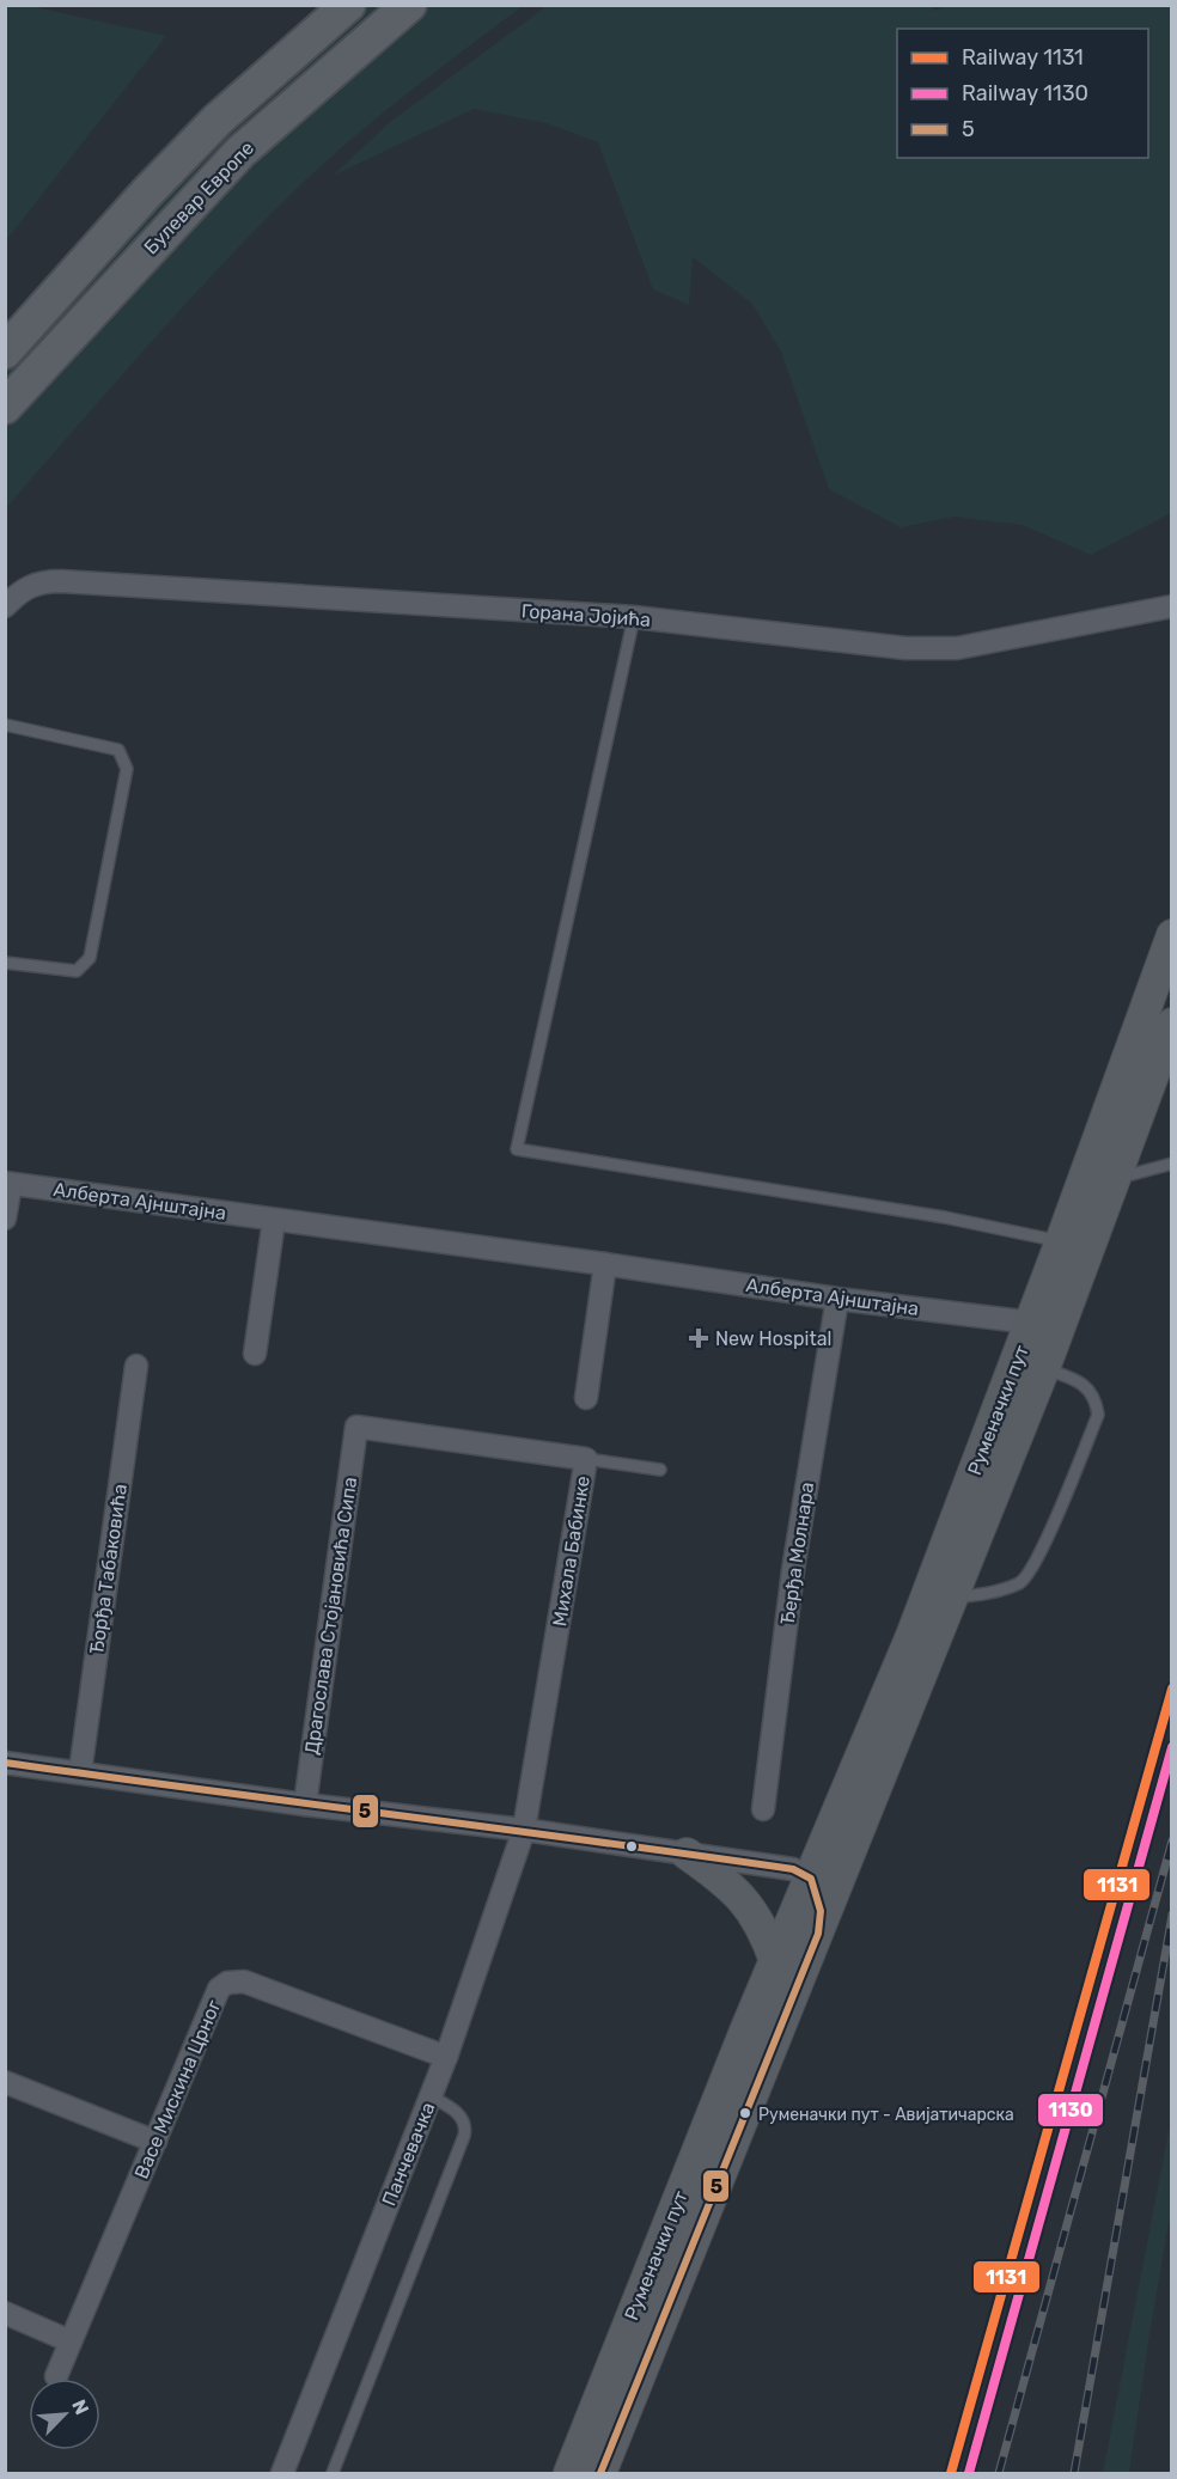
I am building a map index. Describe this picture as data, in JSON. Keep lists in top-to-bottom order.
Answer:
{
  "streets": {
    "main road": ["Булевар Европе", "Руменачки пут"],
    "street": [
      "Горана Јојића",
      "Алберта Ајнштајна",
      "Михала Бабинке",
      "Ђерђа Молнара",
      "Ђорђа Табаковића",
      "Драгослава Стојановића Сипа",
      "Васе Мискина Црног",
      "Панчевачка"
    ]
  },
  "crossings": [
    ["Алберта Ајнштајна", "Руменачки пут"],
    ["Алберта Ајнштајна", "Ђерђа Молнара"],
    ["Михала Бабинке", "Драгослава Стојановића Сипа"],
    ["Михала Бабинке", "Панчевачка"],
    ["Васе Мискина Црног", "Панчевачка"]
  ],
  "places": {
    "health": ["New Hospital"],
    "other": ["Руменачки пут - Авијатичарска"]
  },
  "lines": ["rail line 1131", "rail line 1130", "transit line 5"],
  "legend": ["Railway 1131", "Railway 1130", "5"],
  "north": "top right"
}
